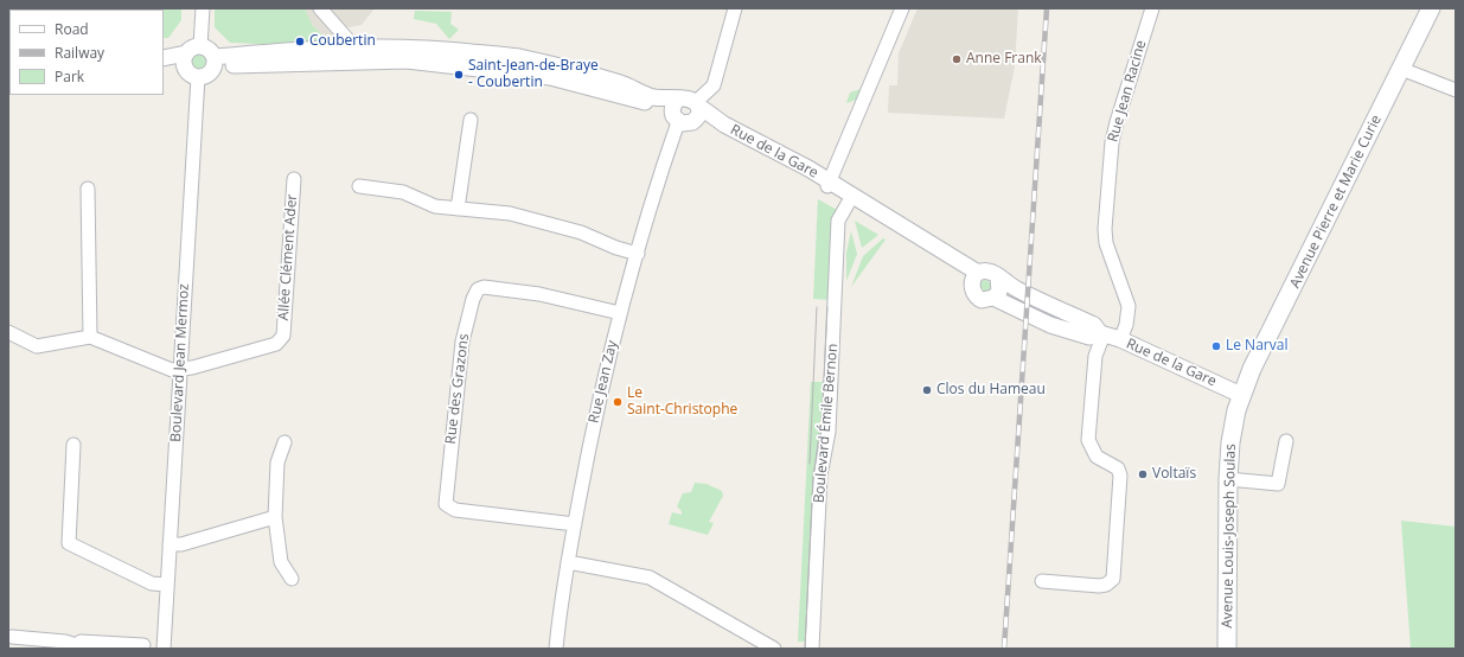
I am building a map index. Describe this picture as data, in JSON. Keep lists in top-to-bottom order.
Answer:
{
  "streets": {
    "main road": ["Avenue Pierre et Marie Curie", "Avenue Louis-Joseph Soulas"],
    "street": [
      "Rue Jean Racine",
      "Rue de la Gare",
      "Allée Clément Ader",
      "Boulevard Jean Mermoz",
      "Rue Jean Zay",
      "Rue des Grazons",
      "Boulevard Émile Bernon"
    ]
  },
  "crossings": [
    ["Rue Jean Racine", "Rue de la Gare"],
    ["Rue de la Gare", "Avenue Pierre et Marie Curie"],
    ["Rue de la Gare", "Boulevard Jean Mermoz"],
    ["Rue de la Gare", "Rue Jean Zay"],
    ["Rue de la Gare", "Boulevard Émile Bernon"],
    ["Rue de la Gare", "Avenue Louis-Joseph Soulas"],
    ["Avenue Pierre et Marie Curie", "Avenue Louis-Joseph Soulas"],
    ["Allée Clément Ader", "Boulevard Jean Mermoz"],
    ["Rue Jean Zay", "Rue des Grazons"]
  ],
  "places": [
    "Coubertin",
    "Anne Frank",
    "Saint-Jean-de-Braye - Coubertin",
    "Le Narval",
    "Clos du Hameau",
    "Le Saint-Christophe",
    "Voltaïs"
  ],
  "legend": ["Road", "Railway", "Park"]
}
